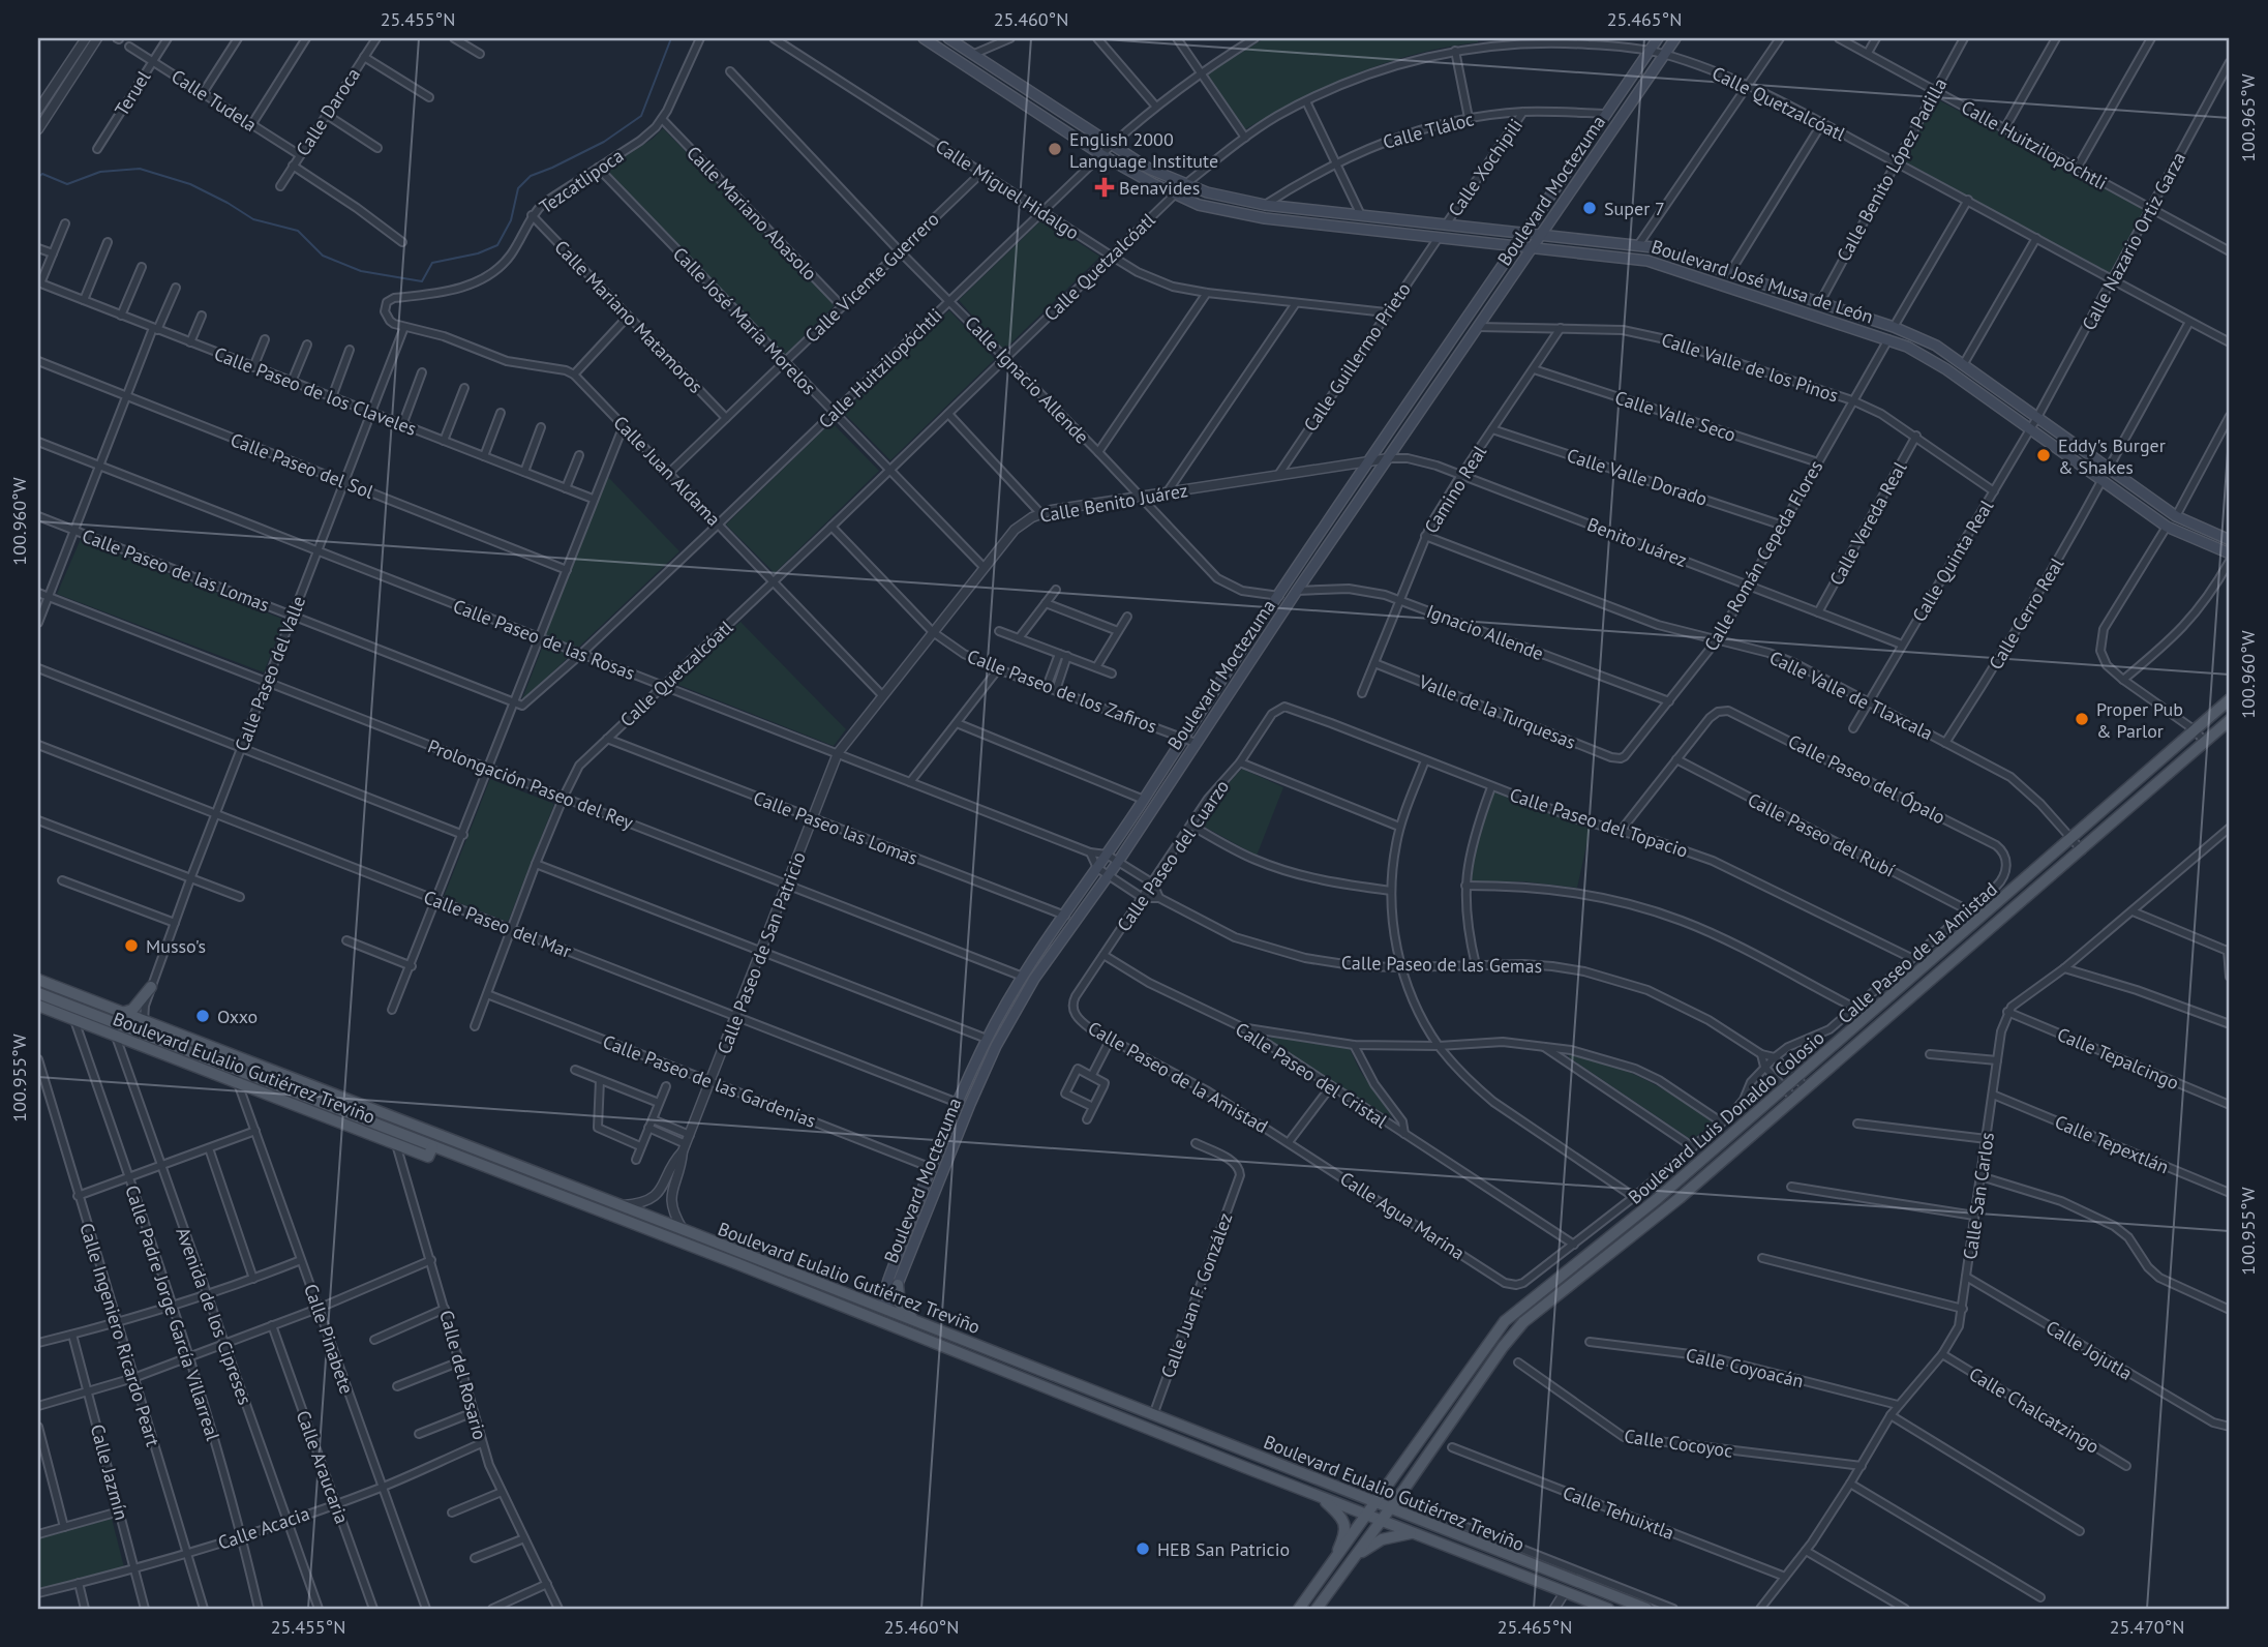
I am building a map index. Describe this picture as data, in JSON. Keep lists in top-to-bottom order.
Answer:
{
  "streets": {
    "main road": [
      "Boulevard Moctezuma",
      "Boulevard José Musa de León",
      "Boulevard Eulalio Gutiérrez Treviño",
      "Boulevard Luis Donaldo Colosio"
    ],
    "street": [
      "Teruel",
      "Calle Tudela",
      "Calle Quetzalcóatl",
      "Calle Daroca",
      "Calle Tláloc",
      "Calle Huitzilopóchtli",
      "Calle Xochipili",
      "Calle Benito López Padilla",
      "Tezcatlipoca",
      "Calle Miguel Hidalgo",
      "Calle Mariano Abasolo",
      "Calle Nazario Ortiz Garza",
      "Calle Vicente Guerrero",
      "Calle Mariano Matamoros",
      "Calle José María Morelos",
      "Calle Guillermo Prieto",
      "Calle Valle de los Pinos",
      "Calle Ignacio Allende",
      "Calle Paseo de los Claveles",
      "Calle Valle Seco",
      "Calle Paseo del Sol",
      "Calle Juan Aldama",
      "Calle Valle Dorado",
      "Camino Real",
      "Calle Benito Juárez",
      "Calle Vereda Real",
      "Benito Juárez",
      "Calle Román Cepeda Flores",
      "Calle Quinta Real",
      "Calle Paseo de las Lomas",
      "Calle Cerro Real",
      "Ignacio Allende",
      "Calle Paseo de las Rosas",
      "Calle Paseo del Valle",
      "Calle Paseo de los Zafiros",
      "Calle Valle de Tlaxcala",
      "Valle de la Turquesas",
      "Calle Paseo del Ópalo",
      "Prolongación Paseo del Rey",
      "Calle Paseo del Topacio",
      "Calle Paseo las Lomas",
      "Calle Paseo del Rubí",
      "Calle Paseo del Cuarzo",
      "Calle Paseo del Mar",
      "Calle Paseo de San Patricio",
      "Calle Paseo de la Amistad",
      "Calle Paseo de las Gemas",
      "Calle Tepalcingo",
      "Calle Paseo del Cristal",
      "Calle Paseo de las Gardenias",
      "Calle Tepextlán",
      "Calle San Carlos",
      "Calle Agua Marina",
      "Calle Juan F. González",
      "Calle Padre Jorge García Villarreal",
      "Avenida de los Cipreses",
      "Calle Ingeniero Ricardo Peart",
      "Calle Pinabete",
      "Calle Jojutla",
      "Calle Coyoacán",
      "Calle del Rosario",
      "Calle Chalcatzingo",
      "Calle Cocoyoc",
      "Calle Araucaria",
      "Calle Jazmín",
      "Calle Tehuixtla",
      "Calle Acacia"
    ]
  },
  "crossings": [
    ["Teruel", "Calle Tudela"],
    ["Calle Tudela", "Calle Daroca"],
    ["Calle Quetzalcóatl", "Calle Benito López Padilla"],
    ["Calle Quetzalcóatl", "Calle Miguel Hidalgo"],
    ["Calle Quetzalcóatl", "Boulevard Moctezuma"],
    ["Calle Quetzalcóatl", "Calle Nazario Ortiz Garza"],
    ["Calle Quetzalcóatl", "Boulevard José Musa de León"],
    ["Calle Quetzalcóatl", "Calle José María Morelos"],
    ["Calle Quetzalcóatl", "Calle Ignacio Allende"],
    ["Calle Quetzalcóatl", "Calle Juan Aldama"],
    ["Calle Quetzalcóatl", "Calle Paseo de las Rosas"],
    ["Calle Quetzalcóatl", "Calle Paseo de los Zafiros"],
    ["Calle Quetzalcóatl", "Prolongación Paseo del Rey"],
    ["Calle Quetzalcóatl", "Calle Paseo las Lomas"],
    ["Calle Quetzalcóatl", "Calle Paseo del Mar"],
    ["Calle Quetzalcóatl", "Calle Paseo de las Gardenias"],
    ["Calle Tláloc", "Calle Xochipili"],
    ["Calle Tláloc", "Boulevard Moctezuma"],
    ["Calle Tláloc", "Boulevard José Musa de León"],
    ["Calle Huitzilopóchtli", "Calle Benito López Padilla"],
    ["Calle Huitzilopóchtli", "Calle Miguel Hidalgo"],
    ["Calle Huitzilopóchtli", "Calle Nazario Ortiz Garza"],
    ["Calle Huitzilopóchtli", "Boulevard José Musa de León"],
    ["Calle Huitzilopóchtli", "Calle José María Morelos"],
    ["Calle Huitzilopóchtli", "Calle Ignacio Allende"],
    ["Calle Huitzilopóchtli", "Calle Juan Aldama"],
    ["Calle Huitzilopóchtli", "Calle Paseo de las Lomas"],
    ["Calle Huitzilopóchtli", "Calle Paseo de las Rosas"],
    ["Calle Xochipili", "Boulevard José Musa de León"],
    ["Calle Benito López Padilla", "Boulevard José Musa de León"],
    ["Tezcatlipoca", "Calle Mariano Abasolo"],
    ["Tezcatlipoca", "Calle Mariano Matamoros"],
    ["Tezcatlipoca", "Calle José María Morelos"],
    ["Tezcatlipoca", "Calle Paseo del Valle"],
    ["Calle Miguel Hidalgo", "Calle Vicente Guerrero"],
    ["Calle Miguel Hidalgo", "Calle Guillermo Prieto"],
    ["Boulevard Moctezuma", "Boulevard José Musa de León"],
    ["Boulevard Moctezuma", "Calle Valle de los Pinos"],
    ["Boulevard Moctezuma", "Calle Ignacio Allende"],
    ["Boulevard Moctezuma", "Calle Benito Juárez"],
    ["Boulevard Moctezuma", "Benito Juárez"],
    ["Boulevard Moctezuma", "Ignacio Allende"],
    ["Boulevard Moctezuma", "Calle Paseo de las Rosas"],
    ["Boulevard Moctezuma", "Calle Paseo de los Zafiros"],
    ["Boulevard Moctezuma", "Prolongación Paseo del Rey"],
    ["Boulevard Moctezuma", "Calle Paseo las Lomas"],
    ["Boulevard Moctezuma", "Calle Paseo del Mar"],
    ["Boulevard Moctezuma", "Boulevard Eulalio Gutiérrez Treviño"],
    ["Boulevard Moctezuma", "Calle Paseo de las Gardenias"],
    ["Calle Mariano Abasolo", "Calle Vicente Guerrero"],
    ["Calle Nazario Ortiz Garza", "Boulevard José Musa de León"],
    ["Calle Nazario Ortiz Garza", "Calle Quinta Real"],
    ["Calle Vicente Guerrero", "Calle Mariano Matamoros"],
    ["Calle Vicente Guerrero", "Calle José María Morelos"],
    ["Calle Vicente Guerrero", "Calle Ignacio Allende"],
    ["Calle Vicente Guerrero", "Calle Juan Aldama"],
    ["Boulevard José Musa de León", "Calle Guillermo Prieto"],
    ["Boulevard José Musa de León", "Calle Román Cepeda Flores"],
    ["Boulevard José Musa de León", "Calle Quinta Real"],
    ["Boulevard José Musa de León", "Calle Cerro Real"],
    ["Calle José María Morelos", "Calle Benito Juárez"],
    ["Calle Guillermo Prieto", "Calle Benito Juárez"],
    ["Calle Valle de los Pinos", "Camino Real"],
    ["Calle Valle de los Pinos", "Calle Vereda Real"],
    ["Calle Valle de los Pinos", "Calle Román Cepeda Flores"],
    ["Calle Valle de los Pinos", "Calle Quinta Real"],
    ["Calle Ignacio Allende", "Calle Benito Juárez"],
    ["Calle Paseo de los Claveles", "Calle Paseo del Valle"],
    ["Calle Valle Seco", "Camino Real"],
    ["Calle Valle Seco", "Calle Román Cepeda Flores"],
    ["Calle Paseo del Sol", "Calle Paseo del Valle"],
    ["Calle Juan Aldama", "Calle Benito Juárez"],
    ["Calle Valle Dorado", "Camino Real"],
    ["Calle Valle Dorado", "Calle Román Cepeda Flores"],
    ["Camino Real", "Benito Juárez"],
    ["Camino Real", "Ignacio Allende"],
    ["Camino Real", "Calle Valle de Tlaxcala"],
    ["Camino Real", "Valle de la Turquesas"],
    ["Calle Benito Juárez", "Benito Juárez"],
    ["Calle Benito Juárez", "Calle Paseo de las Rosas"],
    ["Calle Benito Juárez", "Calle Paseo de los Zafiros"],
    ["Calle Benito Juárez", "Calle Paseo de San Patricio"],
    ["Calle Vereda Real", "Benito Juárez"],
    ["Benito Juárez", "Calle Román Cepeda Flores"],
    ["Benito Juárez", "Calle Quinta Real"],
    ["Calle Román Cepeda Flores", "Ignacio Allende"],
    ["Calle Román Cepeda Flores", "Calle Valle de Tlaxcala"],
    ["Calle Román Cepeda Flores", "Valle de la Turquesas"],
    ["Calle Quinta Real", "Calle Valle de Tlaxcala"],
    ["Calle Paseo de las Lomas", "Calle Paseo del Valle"],
    ["Calle Cerro Real", "Calle Valle de Tlaxcala"],
    ["Calle Paseo de las Rosas", "Calle Paseo del Valle"],
    ["Calle Paseo de las Rosas", "Calle Paseo de San Patricio"],
    ["Calle Paseo del Valle", "Prolongación Paseo del Rey"],
    ["Calle Paseo del Valle", "Calle Paseo del Mar"],
    ["Calle Paseo del Valle", "Boulevard Eulalio Gutiérrez Treviño"],
    ["Calle Valle de Tlaxcala", "Boulevard Luis Donaldo Colosio"],
    ["Calle Paseo del Ópalo", "Calle Paseo del Rubí"],
    ["Calle Paseo del Ópalo", "Calle Paseo de la Amistad"],
    ["Prolongación Paseo del Rey", "Calle Paseo de San Patricio"],
    ["Calle Paseo del Topacio", "Calle Paseo del Cuarzo"],
    ["Calle Paseo del Topacio", "Calle Paseo de la Amistad"],
    ["Calle Paseo las Lomas", "Calle Paseo de San Patricio"],
    ["Calle Paseo del Rubí", "Calle Paseo de la Amistad"],
    ["Calle Paseo del Cuarzo", "Calle Paseo de la Amistad"],
    ["Calle Paseo del Cuarzo", "Calle Paseo de las Gemas"],
    ["Calle Paseo del Cuarzo", "Calle Paseo del Cristal"],
    ["Calle Paseo del Mar", "Calle Paseo de San Patricio"],
    ["Calle Paseo de San Patricio", "Boulevard Eulalio Gutiérrez Treviño"],
    ["Calle Paseo de San Patricio", "Calle Paseo de las Gardenias"],
    ["Calle Paseo de la Amistad", "Calle Paseo de las Gemas"],
    ["Calle Paseo de la Amistad", "Calle Paseo del Cristal"],
    ["Calle Paseo de la Amistad", "Calle Agua Marina"],
    ["Calle Tepalcingo", "Calle San Carlos"],
    ["Boulevard Eulalio Gutiérrez Treviño", "Boulevard Luis Donaldo Colosio"],
    ["Boulevard Eulalio Gutiérrez Treviño", "Calle Juan F. González"],
    ["Boulevard Eulalio Gutiérrez Treviño", "Calle Padre Jorge García Villarreal"],
    ["Boulevard Eulalio Gutiérrez Treviño", "Avenida de los Cipreses"],
    ["Boulevard Eulalio Gutiérrez Treviño", "Calle Pinabete"],
    ["Boulevard Eulalio Gutiérrez Treviño", "Calle del Rosario"],
    ["Calle Tepextlán", "Calle San Carlos"],
    ["Calle San Carlos", "Calle Jojutla"],
    ["Calle San Carlos", "Calle Coyoacán"],
    ["Calle San Carlos", "Calle Chalcatzingo"],
    ["Calle San Carlos", "Calle Cocoyoc"],
    ["Calle San Carlos", "Calle Tehuixtla"],
    ["Calle Padre Jorge García Villarreal", "Calle Acacia"],
    ["Avenida de los Cipreses", "Calle Acacia"],
    ["Calle Ingeniero Ricardo Peart", "Calle Acacia"],
    ["Calle Pinabete", "Calle Acacia"],
    ["Calle del Rosario", "Calle Acacia"],
    ["Calle Araucaria", "Calle Acacia"],
    ["Calle Jazmín", "Calle Acacia"]
  ],
  "places": {
    "other": [
      "English 2000 Language Institute",
      "Super 7",
      "Eddy's Burger & Shakes",
      "Proper Pub & Parlor",
      "Musso's",
      "Oxxo",
      "HEB San Patricio"
    ],
    "health": ["Benavides"]
  },
  "coordinates": [
    "25.455°N",
    "25.460°N",
    "25.465°N",
    "100.965°W",
    "100.960°W",
    "100.955°W",
    "25.470°N"
  ]
}
